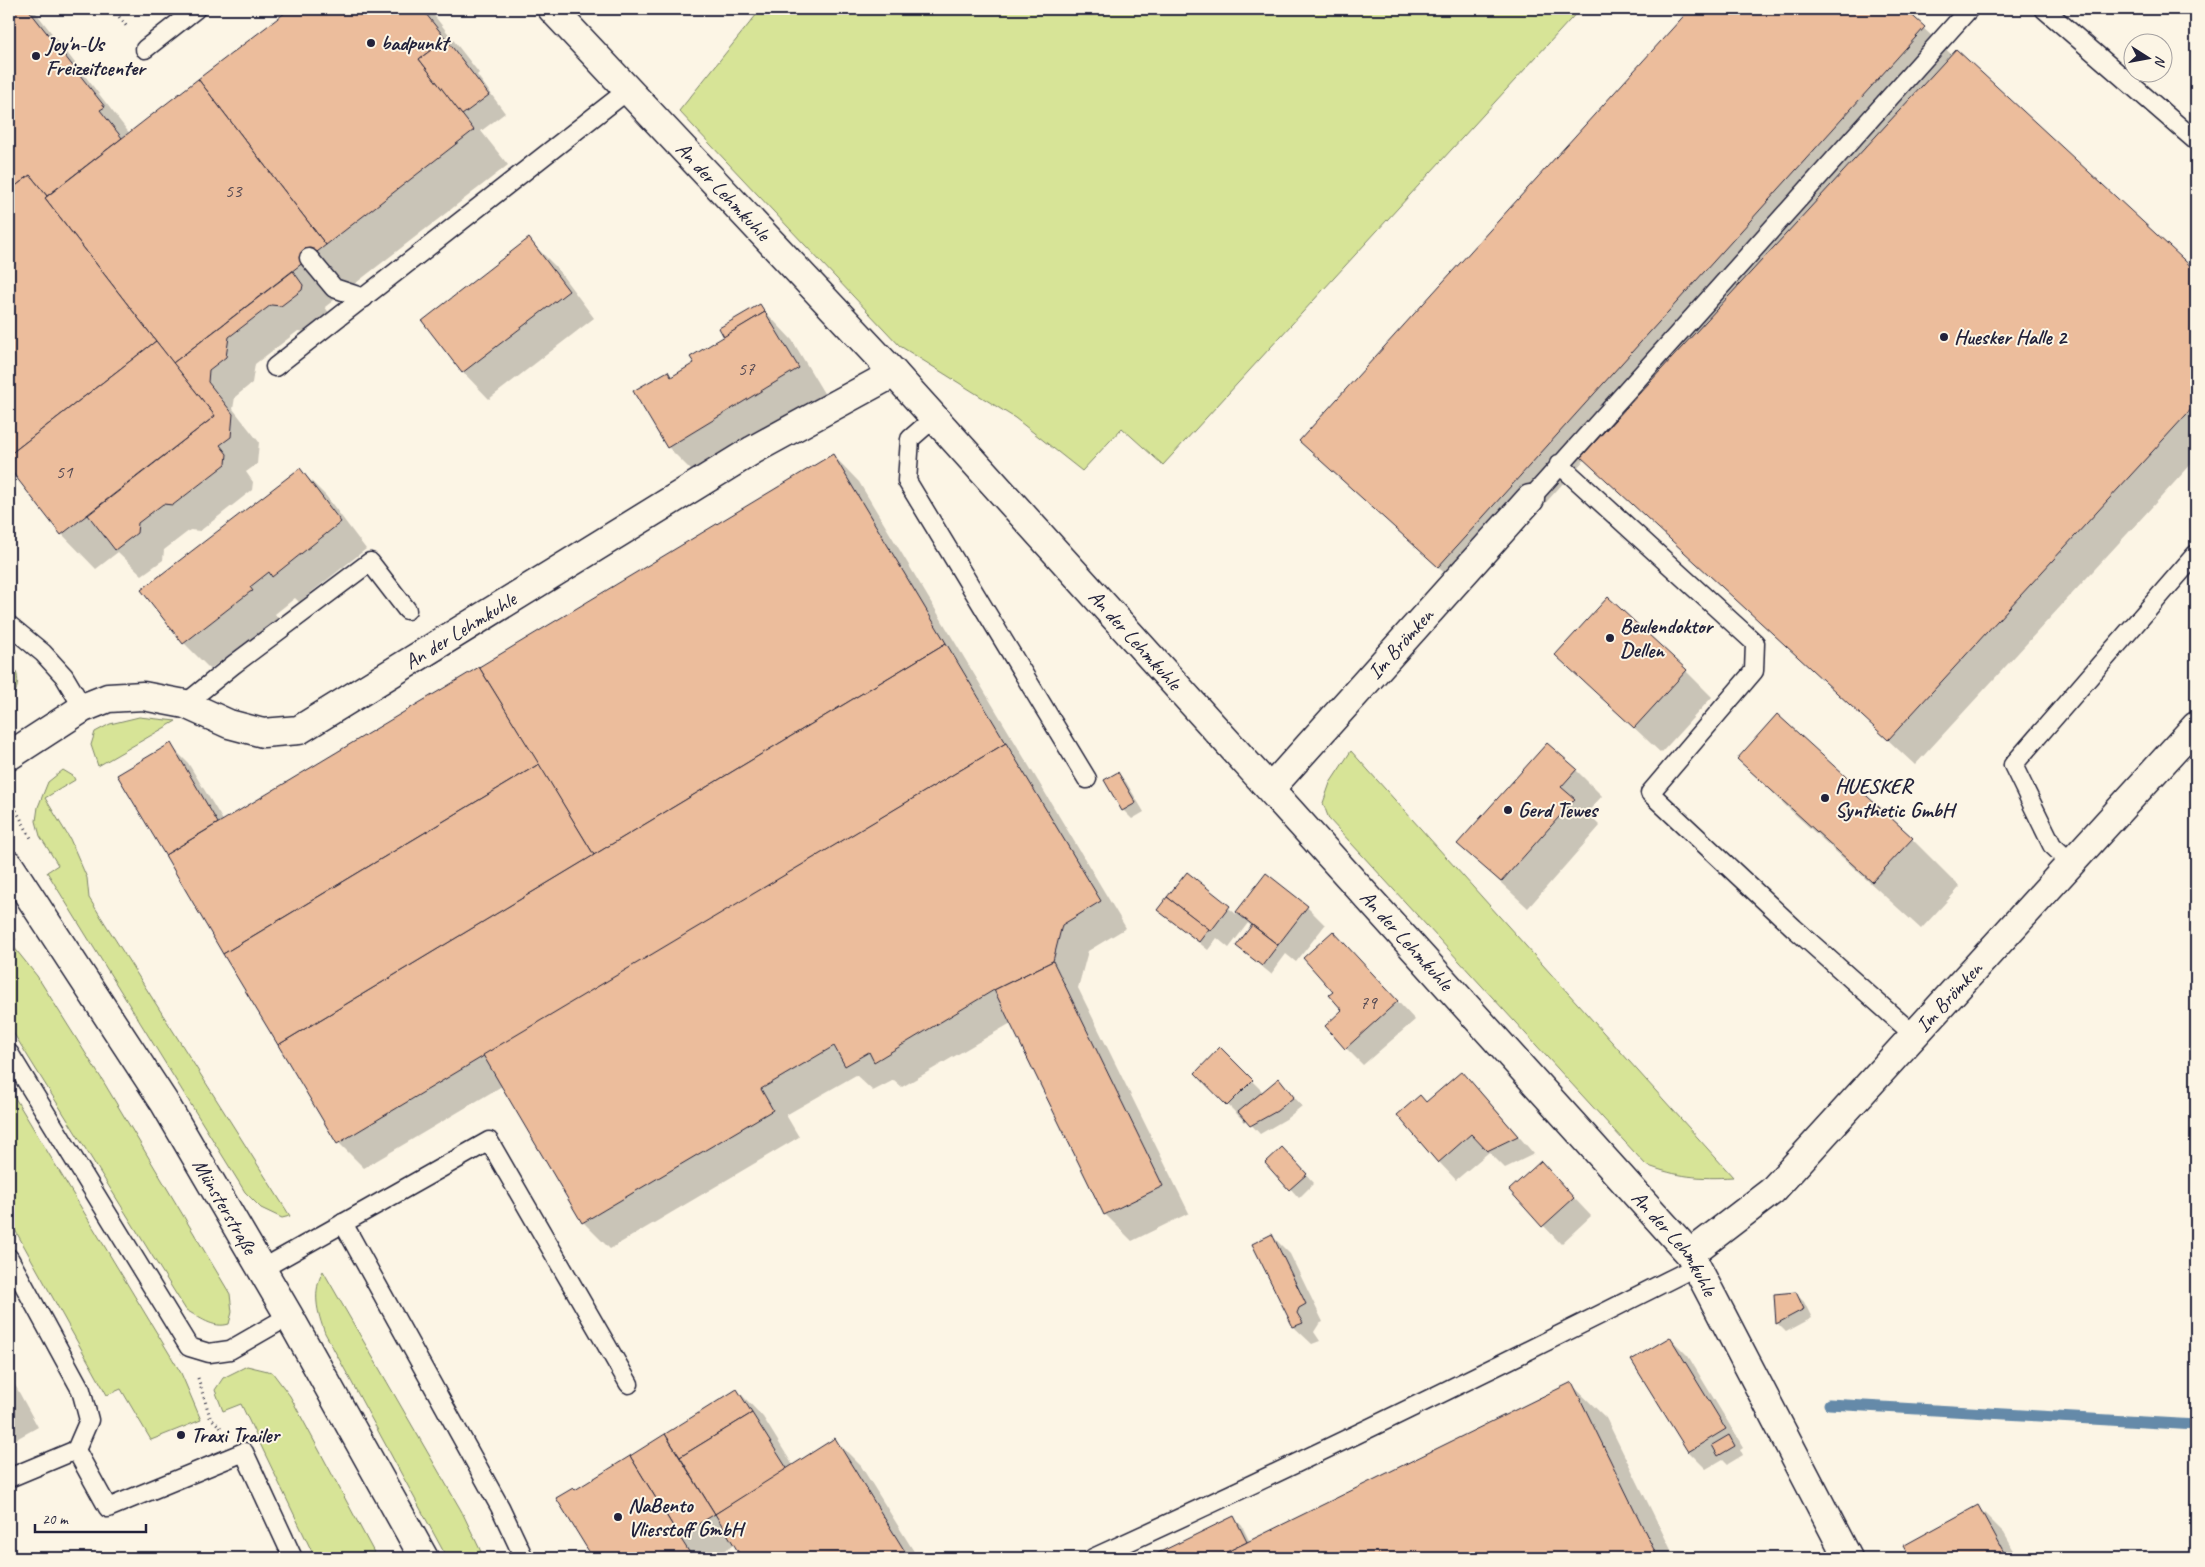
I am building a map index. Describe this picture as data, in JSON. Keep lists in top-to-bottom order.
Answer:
{
  "streets": {
    "street": ["An der Lehmkuhle", "Im Brömken", "Münsterstraße"]
  },
  "crossings": [
    ["An der Lehmkuhle", "Im Brömken"]
  ],
  "places": [
    "badpunkt",
    "Joy'n-Us Freizeitcenter",
    "Huesker Halle 2",
    "Beulendoktor Dellen",
    "HUESKER Synthetic GmbH",
    "Gerd Tewes",
    "Traxi Trailer",
    "NaBento Vliesstoff GmbH"
  ],
  "house_numbers": [
    "53",
    "57",
    "51",
    "79"
  ],
  "scale_bar": "20 m",
  "north": "right"
}
